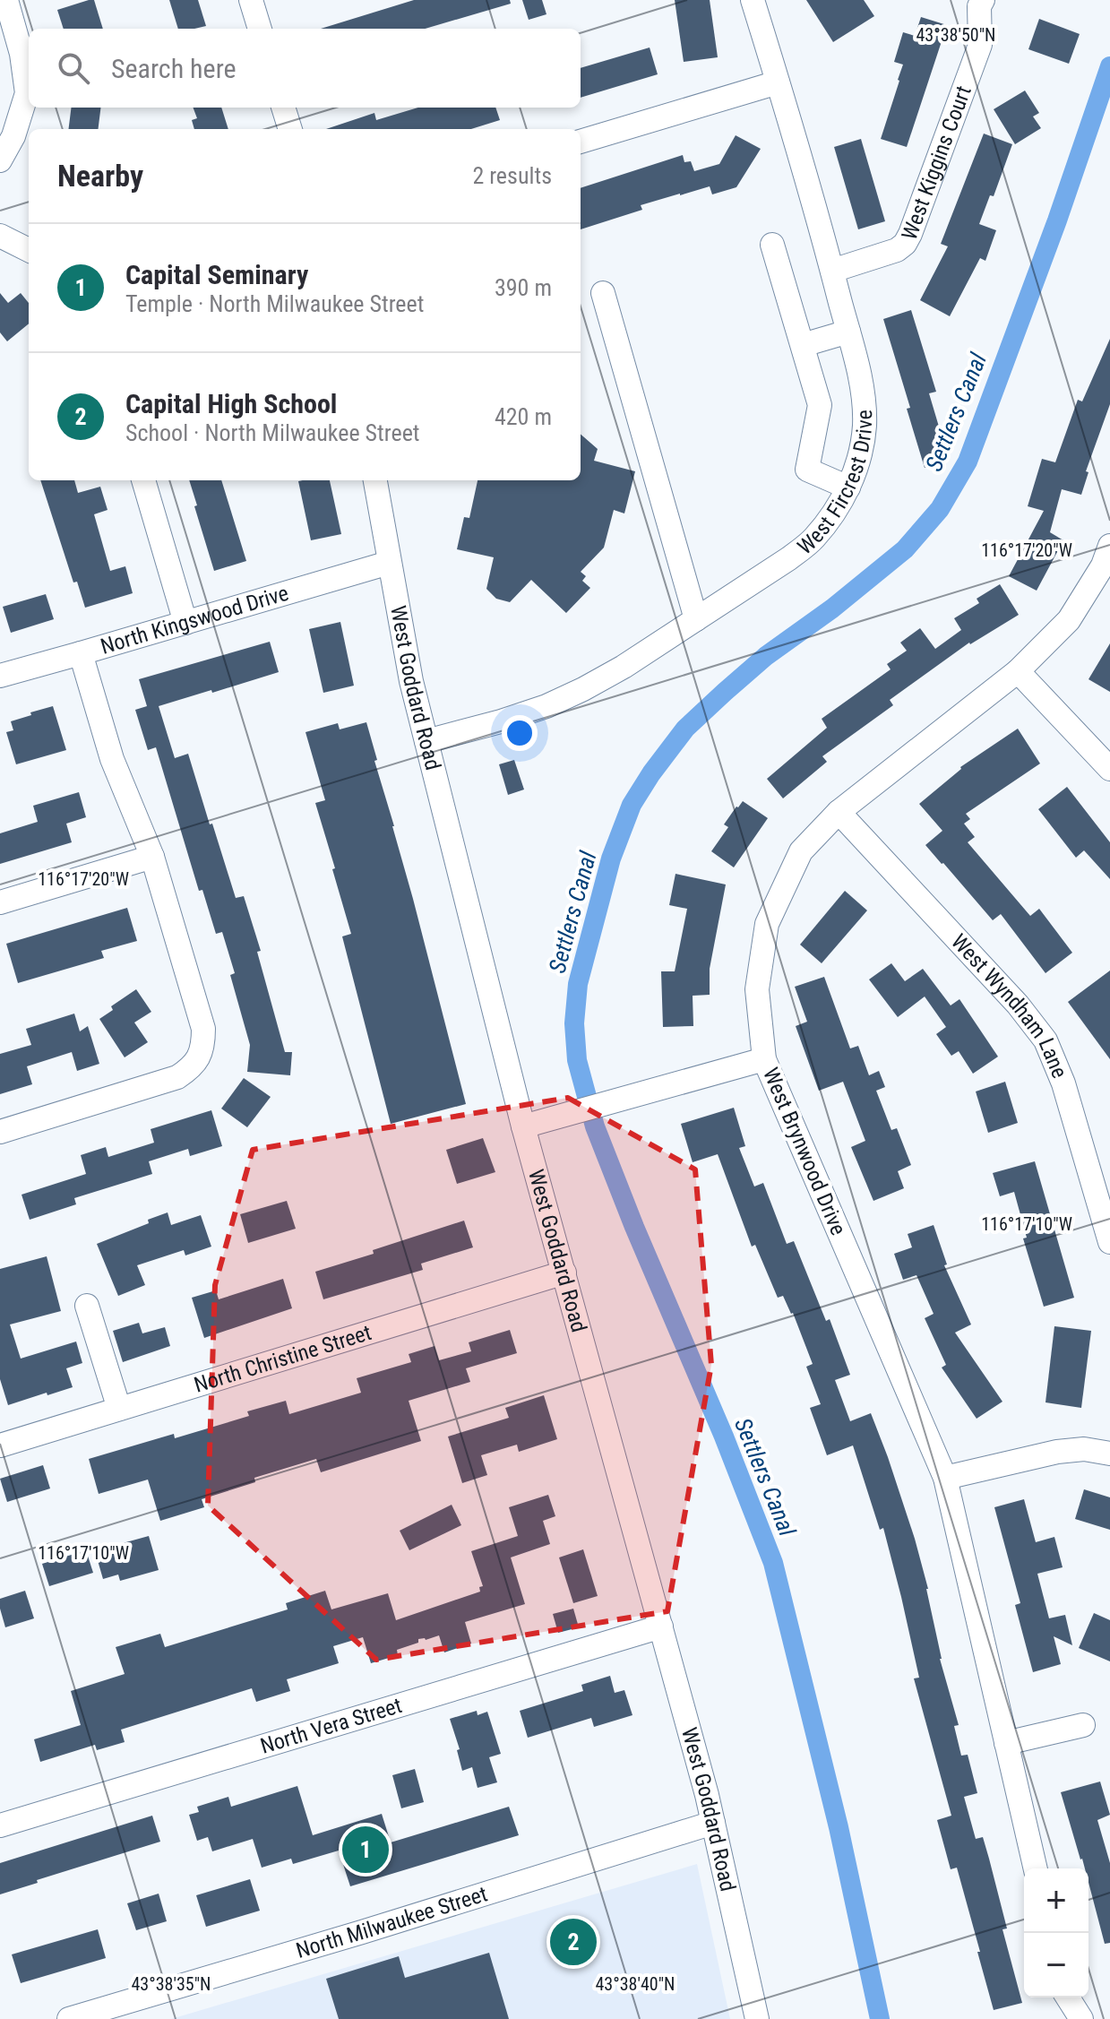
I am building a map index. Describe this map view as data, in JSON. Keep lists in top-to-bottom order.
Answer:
{
  "streets": {
    "street": [
      "West Kiggins Court",
      "West Fircrest Drive",
      "North Kingswood Drive",
      "West Goddard Road",
      "West Wyndham Lane",
      "West Brynwood Drive",
      "North Christine Street",
      "North Vera Street",
      "North Milwaukee Street"
    ]
  },
  "crossings": [
    ["West Kiggins Court", "West Fircrest Drive"],
    ["West Fircrest Drive", "West Goddard Road"],
    ["North Kingswood Drive", "West Goddard Road"],
    ["West Goddard Road", "North Christine Street"],
    ["West Goddard Road", "North Vera Street"],
    ["West Goddard Road", "North Milwaukee Street"],
    ["West Wyndham Lane", "West Brynwood Drive"]
  ],
  "water": ["Settlers Canal"],
  "page": {
    "search": "Search here",
    "heading": ["Nearby", "2 results"],
    "list": [
      {
        "mark": "1",
        "name": "Capital Seminary",
        "note": "Temple · North Milwaukee Street",
        "value": "390 m"
      },
      {
        "mark": "2",
        "name": "Capital High School",
        "note": "School · North Milwaukee Street",
        "value": "420 m"
      }
    ],
    "pins": ["1", "2"],
    "map_buttons": ["+", "−"]
  },
  "coordinates": [
    "43°38'50\"N",
    "116°17'20\"W",
    "116°17'10\"W",
    "43°38'35\"N",
    "43°38'40\"N"
  ]
}
